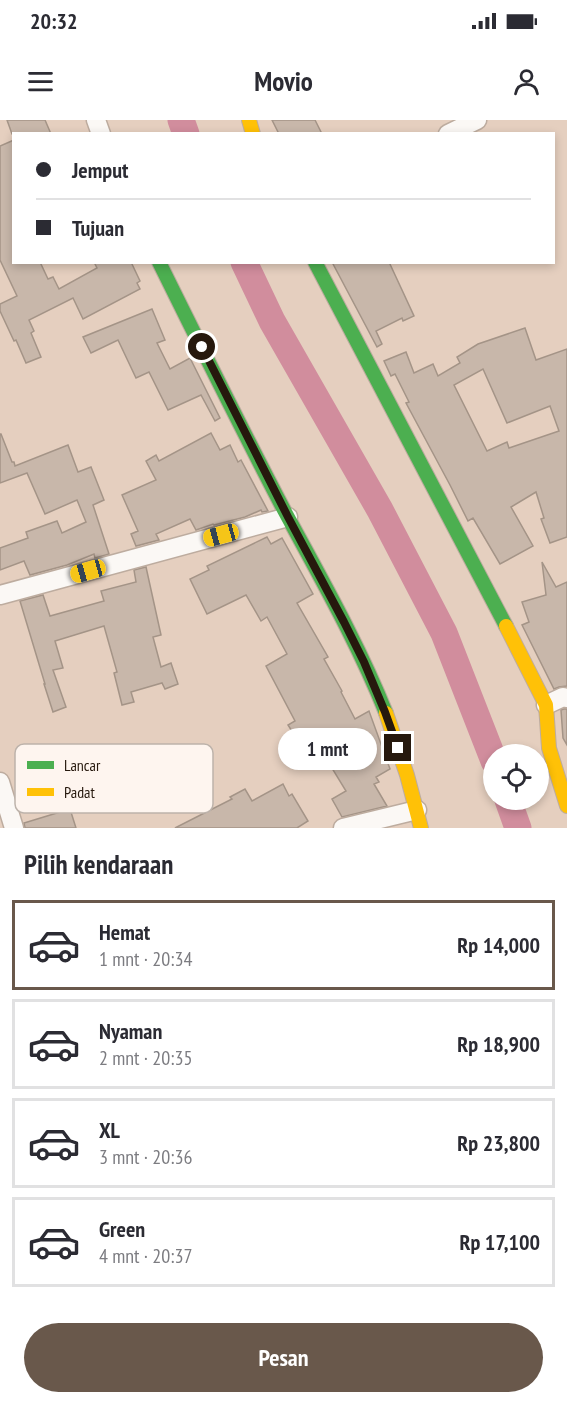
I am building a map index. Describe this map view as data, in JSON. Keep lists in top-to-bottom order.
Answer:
{
  "legend": ["Lancar", "Padat"],
  "page": {
    "status": "20:32",
    "header": "Movio",
    "banner": ["Jemput", "Tujuan"],
    "bubble": "1 mnt",
    "heading": "Pilih kendaraan",
    "list": [
      {
        "name": "Hemat",
        "note": "1 mnt · 20:34",
        "value": "Rp 14,000"
      },
      {
        "name": "Nyaman",
        "note": "2 mnt · 20:35",
        "value": "Rp 18,900"
      },
      {
        "name": "XL",
        "note": "3 mnt · 20:36",
        "value": "Rp 23,800"
      },
      {
        "name": "Green",
        "note": "4 mnt · 20:37",
        "value": "Rp 17,100"
      }
    ],
    "buttons": "Pesan"
  }
}
